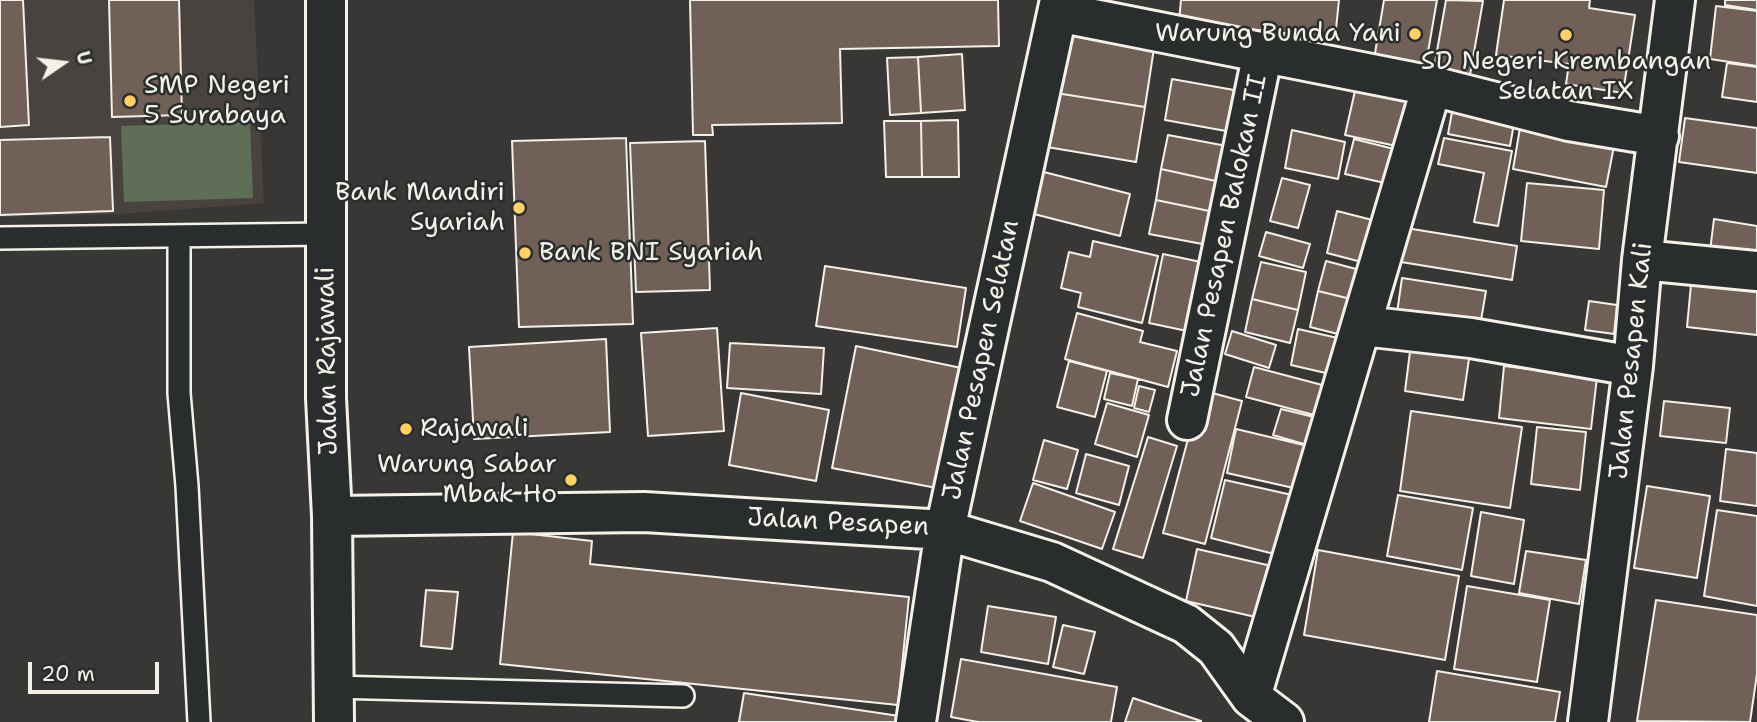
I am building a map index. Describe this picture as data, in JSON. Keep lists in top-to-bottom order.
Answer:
{
  "streets": {
    "street": [
      "Jalan Pesapen Balokan II",
      "Jalan Pesapen Selatan",
      "Jalan Rajawali",
      "Jalan Pesapen Kali",
      "Jalan Pesapen"
    ]
  },
  "crossings": [
    ["Jalan Pesapen Selatan", "Jalan Pesapen"],
    ["Jalan Rajawali", "Jalan Pesapen"]
  ],
  "places": [
    "Warung Bunda Yani",
    "SD Negeri Krembangan Selatan IX",
    "SMP Negeri 5 Surabaya",
    "Bank Mandiri Syariah",
    "Bank BNI Syariah",
    "Rajawali",
    "Warung Sabar Mbak Ho"
  ],
  "scale_bar": "20 m",
  "north": "right"
}
